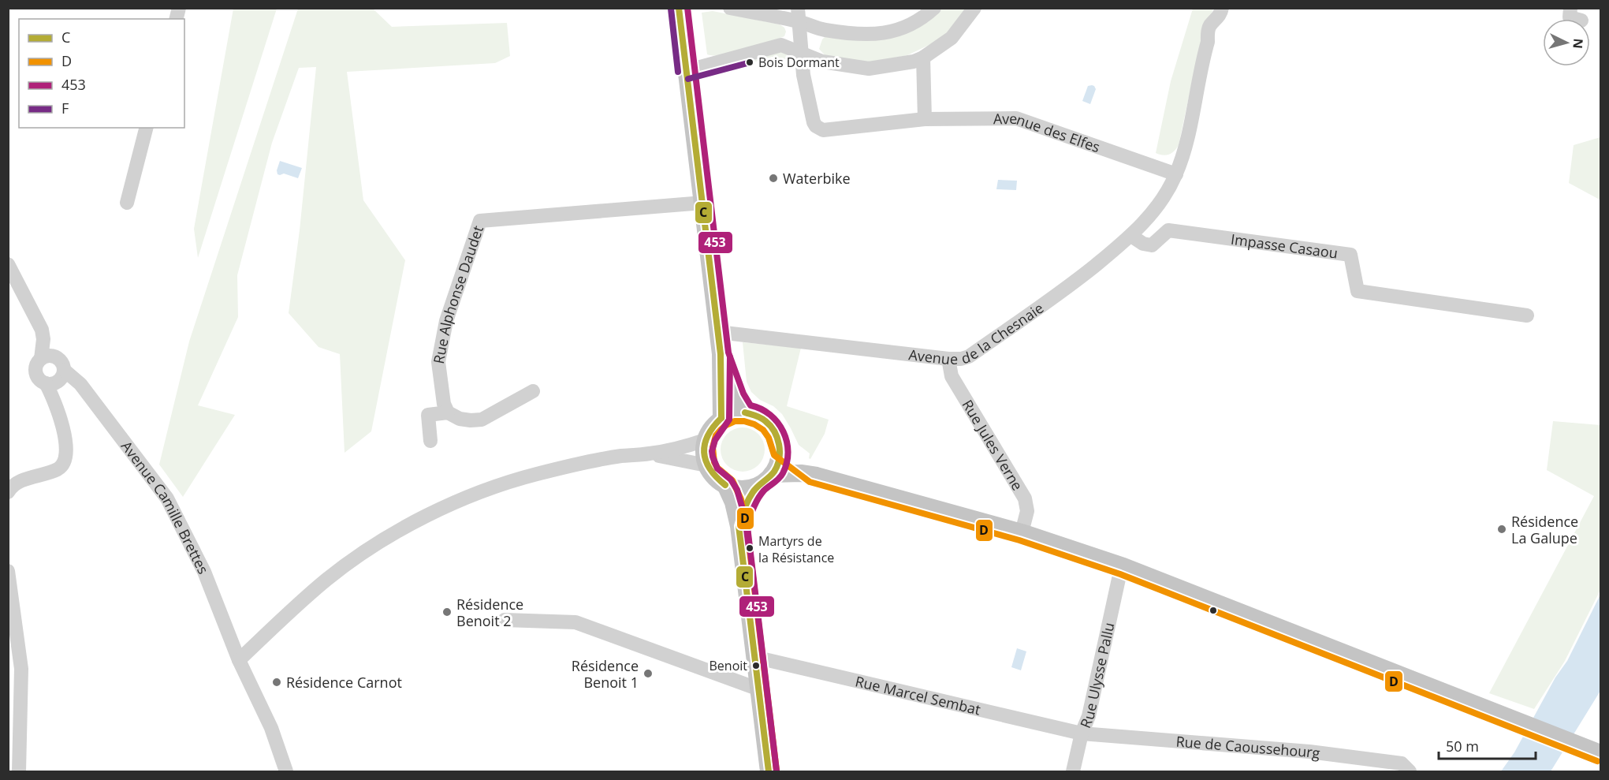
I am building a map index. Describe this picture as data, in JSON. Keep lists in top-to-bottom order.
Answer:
{
  "streets": {
    "street": [
      "Avenue des Elfes",
      "Impasse Casaou",
      "Rue Alphonse Daudet",
      "Avenue de la Chesnaie",
      "Rue Jules Verne",
      "Avenue Camille Brettes",
      "Rue Ulysse Pallu",
      "Rue Marcel Sembat",
      "Rue de Caoussehourg"
    ]
  },
  "crossings": [
    ["Avenue des Elfes", "Avenue de la Chesnaie"],
    ["Impasse Casaou", "Avenue de la Chesnaie"],
    ["Avenue de la Chesnaie", "Rue Jules Verne"],
    ["Rue Ulysse Pallu", "Rue Marcel Sembat"],
    ["Rue Ulysse Pallu", "Rue de Caoussehourg"],
    ["Rue Marcel Sembat", "Rue de Caoussehourg"]
  ],
  "places": [
    "Bois Dormant",
    "Waterbike",
    "Résidence La Galupe",
    "Martyrs de la Résistance",
    "Résidence Benoit 2",
    "Benoit",
    "Résidence Benoit 1",
    "Résidence Carnot"
  ],
  "lines": [
    "transit line C",
    "transit line 453",
    "transit line F",
    "transit line D"
  ],
  "legend": [
    "C",
    "D",
    "453",
    "F"
  ],
  "scale_bar": "50 m",
  "north": "right"
}
